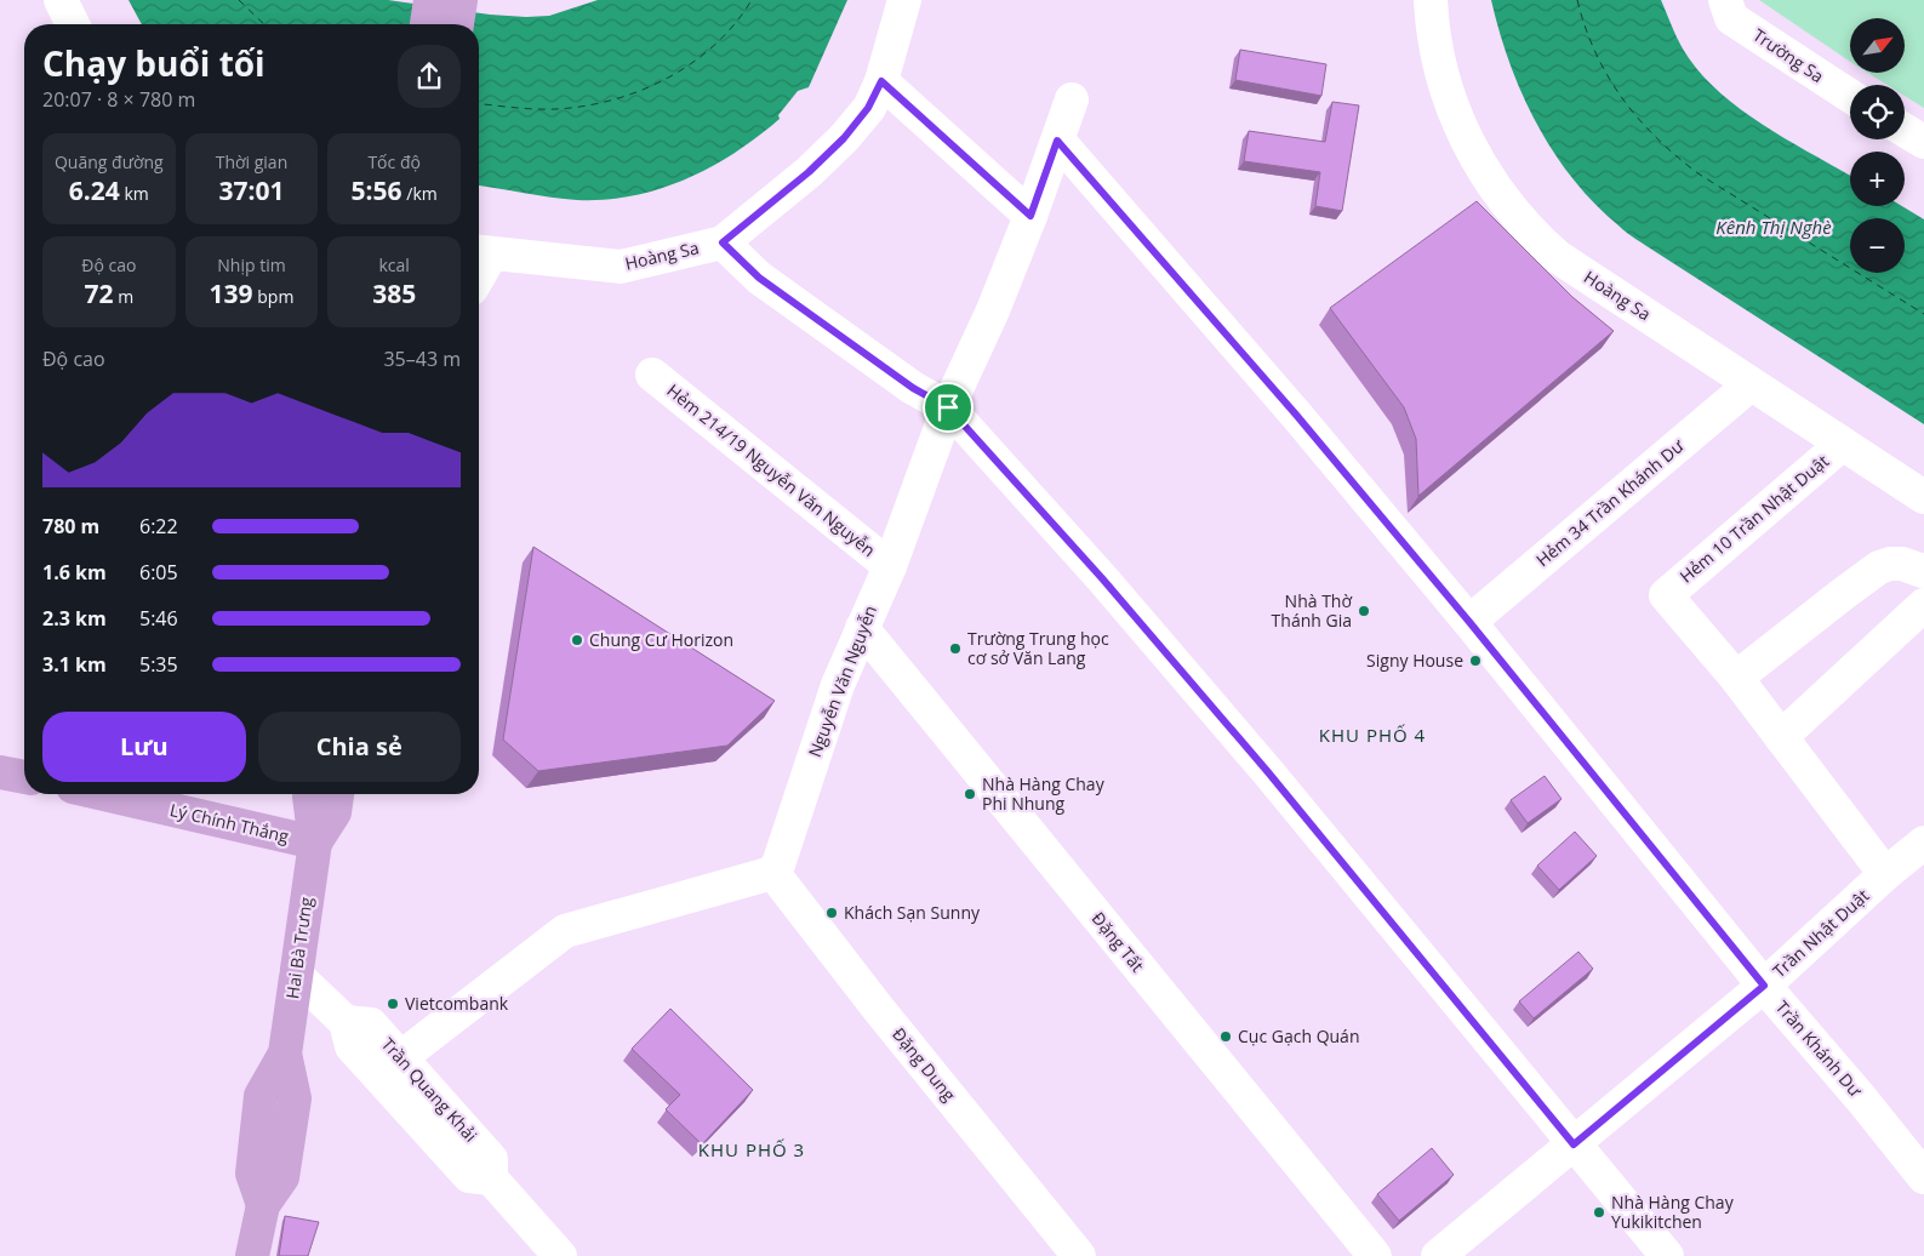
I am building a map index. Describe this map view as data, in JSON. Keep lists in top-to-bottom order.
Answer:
{
  "streets": {
    "main road": ["Lý Chính Thắng", "Hai Bà Trưng"],
    "street": [
      "Trường Sa",
      "Hoàng Sa",
      "Hẻm 214/19 Nguyễn Văn Nguyễn",
      "Hẻm 34 Trần Khánh Dư",
      "Hẻm 10 Trần Nhật Duật",
      "Nguyễn Văn Nguyễn",
      "Trần Nhật Duật",
      "Ðặng Tất",
      "Trần Khánh Dư",
      "Đặng Dung",
      "Trần Quang Khải"
    ]
  },
  "crossings": [
    ["Hoàng Sa", "Hẻm 34 Trần Khánh Dư"],
    ["Hoàng Sa", "Hẻm 10 Trần Nhật Duật"],
    ["Hẻm 214/19 Nguyễn Văn Nguyễn", "Nguyễn Văn Nguyễn"],
    ["Hẻm 34 Trần Khánh Dư", "Trần Khánh Dư"],
    ["Hẻm 10 Trần Nhật Duật", "Trần Nhật Duật"],
    ["Nguyễn Văn Nguyễn", "Ðặng Tất"],
    ["Nguyễn Văn Nguyễn", "Trần Khánh Dư"],
    ["Nguyễn Văn Nguyễn", "Đặng Dung"],
    ["Lý Chính Thắng", "Hai Bà Trưng"],
    ["Trần Nhật Duật", "Trần Khánh Dư"],
    ["Hai Bà Trưng", "Trần Quang Khải"]
  ],
  "districts": ["KHU PHỐ 4", "KHU PHỐ 3"],
  "water": ["Kênh Thị Nghè"],
  "places": [
    "Nhà Thờ Thánh Gia",
    "Chung Cư Horizon",
    "Trường Trung học cơ sở Văn Lang",
    "Signy House",
    "Nhà Hàng Chay Phi Nhung",
    "Khách Sạn Sunny",
    "Vietcombank",
    "Cục Gạch Quán",
    "Nhà Hàng Chay Yukikitchen"
  ],
  "north": "top right",
  "page": {
    "map_buttons": ["+", "−"],
    "heading": ["Chạy buổi tối", "20:07 · 8 × 780 m"],
    "stats": [
      ["Quãng đường", "6.24 km"],
      ["Thời gian", "37:01"],
      ["Tốc độ", "5:56 /km"],
      ["Độ cao", "72 m"],
      ["Nhịp tim", "139 bpm"],
      ["kcal", "385"]
    ],
    "chart": ["Độ cao", "35–43 m"],
    "list": [
      {
        "name": "780 m",
        "note": "6:22"
      },
      {
        "name": "1.6 km",
        "note": "6:05"
      },
      {
        "name": "2.3 km",
        "note": "5:46"
      },
      {
        "name": "3.1 km",
        "note": "5:35"
      }
    ],
    "buttons": ["Lưu", "Chia sẻ"]
  }
}
